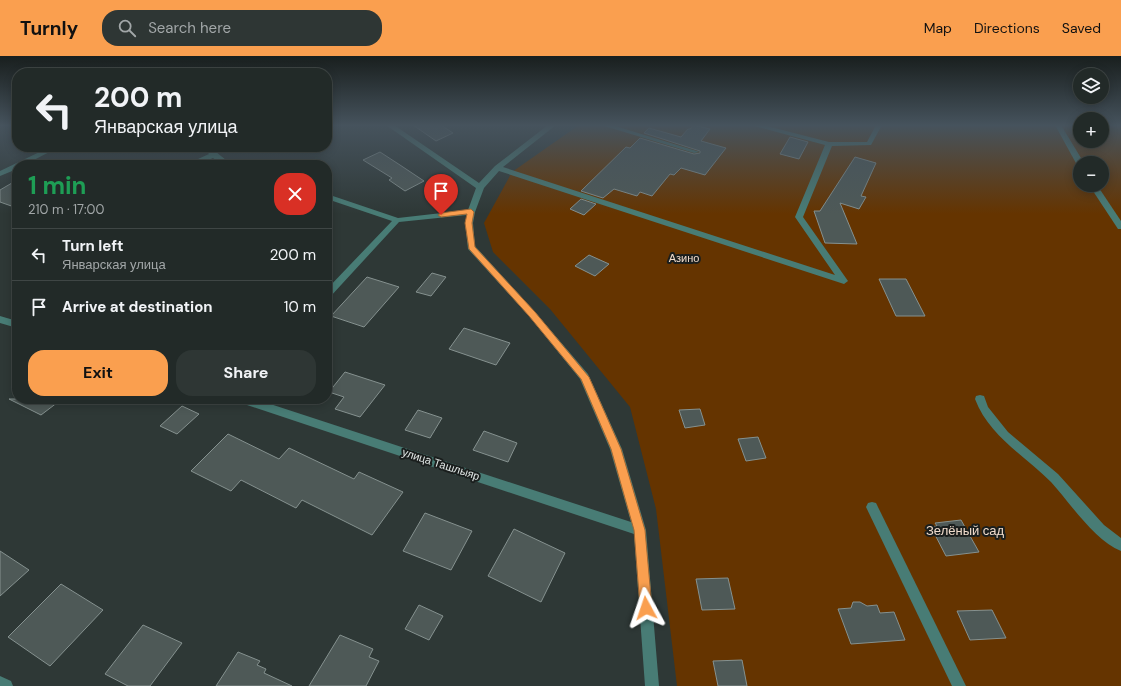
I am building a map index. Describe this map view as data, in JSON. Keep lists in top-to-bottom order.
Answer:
{
  "streets": {
    "street": ["улица Ташлыяр"]
  },
  "parks": ["Азино", "Зелёный сад"],
  "page": {
    "header": "Turnly",
    "search": "Search here",
    "nav": ["Map", "Directions", "Saved"],
    "map_buttons": ["+", "−"],
    "turn": ["200 m", "Январская улица"],
    "heading": ["1 min", "210 m · 17:00"],
    "list": [
      {
        "name": "Turn left",
        "note": "Январская улица",
        "value": "200 m"
      },
      {
        "name": "Arrive at destination",
        "value": "10 m"
      }
    ],
    "buttons": ["Exit", "Share"]
  }
}
